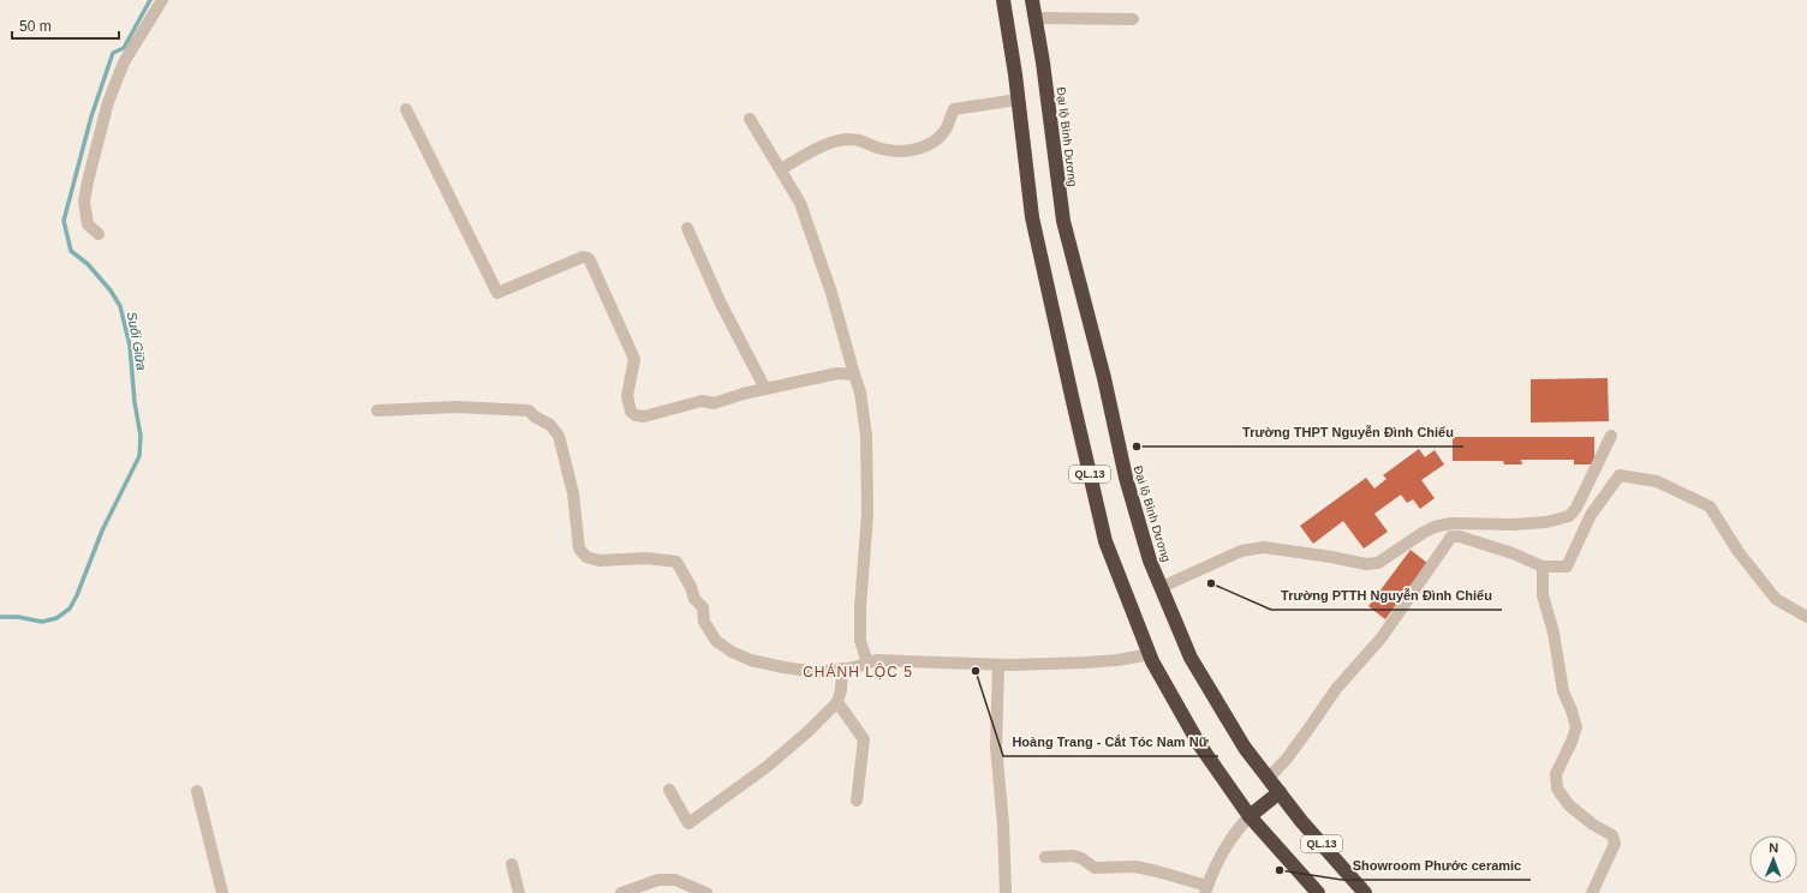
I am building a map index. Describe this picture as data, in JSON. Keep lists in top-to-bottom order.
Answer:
{
  "streets": {
    "highway": ["Đại lộ Bình Dương", "QL.13"]
  },
  "districts": ["CHÁNH LỘC 5"],
  "water": ["Suối Giữa"],
  "places": [
    "Trường THPT Nguyễn Đình Chiểu",
    "Trường PTTH Nguyễn Đình Chiểu",
    "Hoàng Trang - Cắt Tóc Nam Nữ",
    "Showroom Phước ceramic"
  ],
  "scale_bar": "50 m",
  "north": "top"
}
